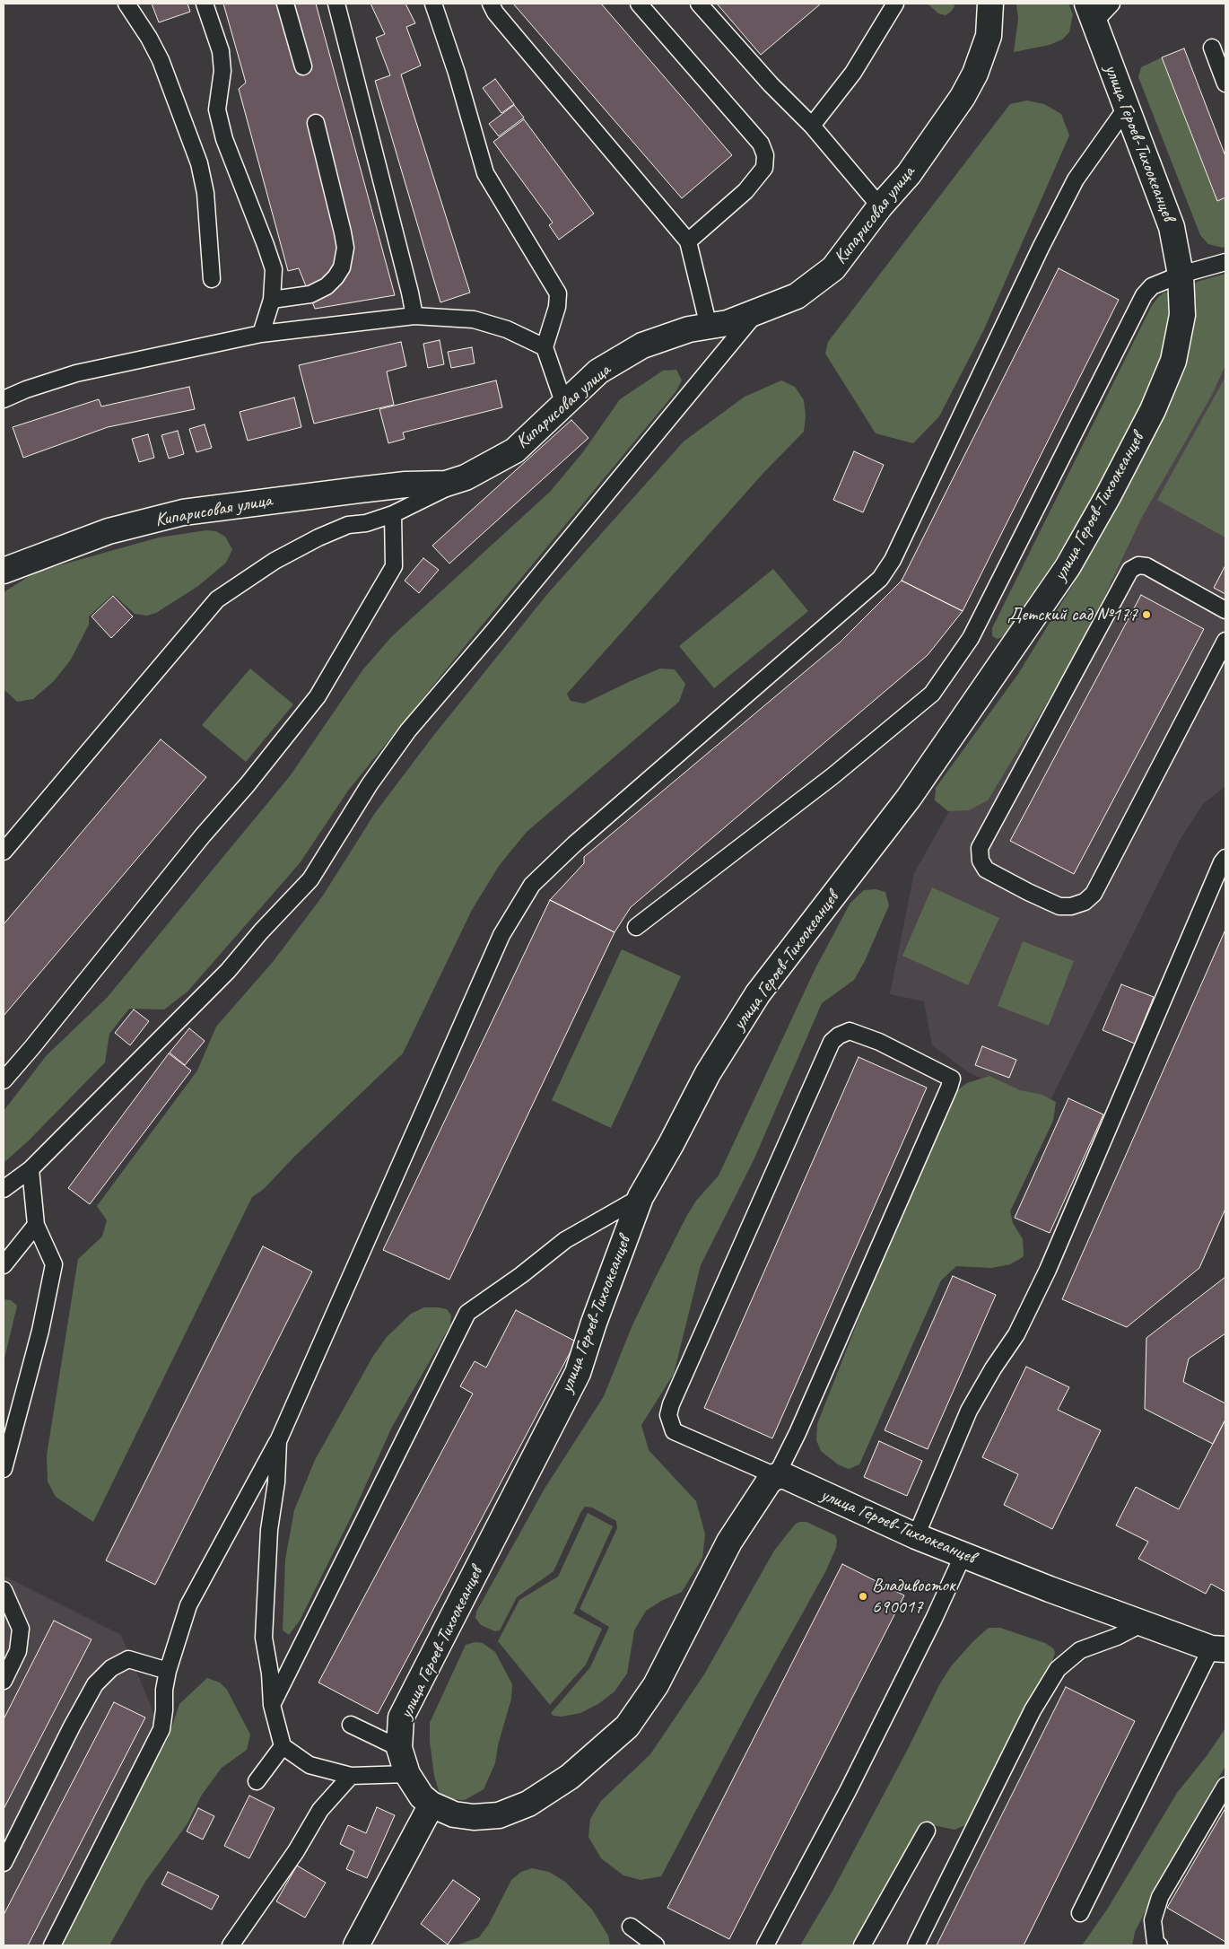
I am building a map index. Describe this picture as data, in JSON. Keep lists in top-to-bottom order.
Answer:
{
  "streets": {
    "street": ["улица Героев-Тихоокеанцев", "Кипарисовая улица"]
  },
  "places": ["Детский сад №177", "Владивосток 690017"]
}
